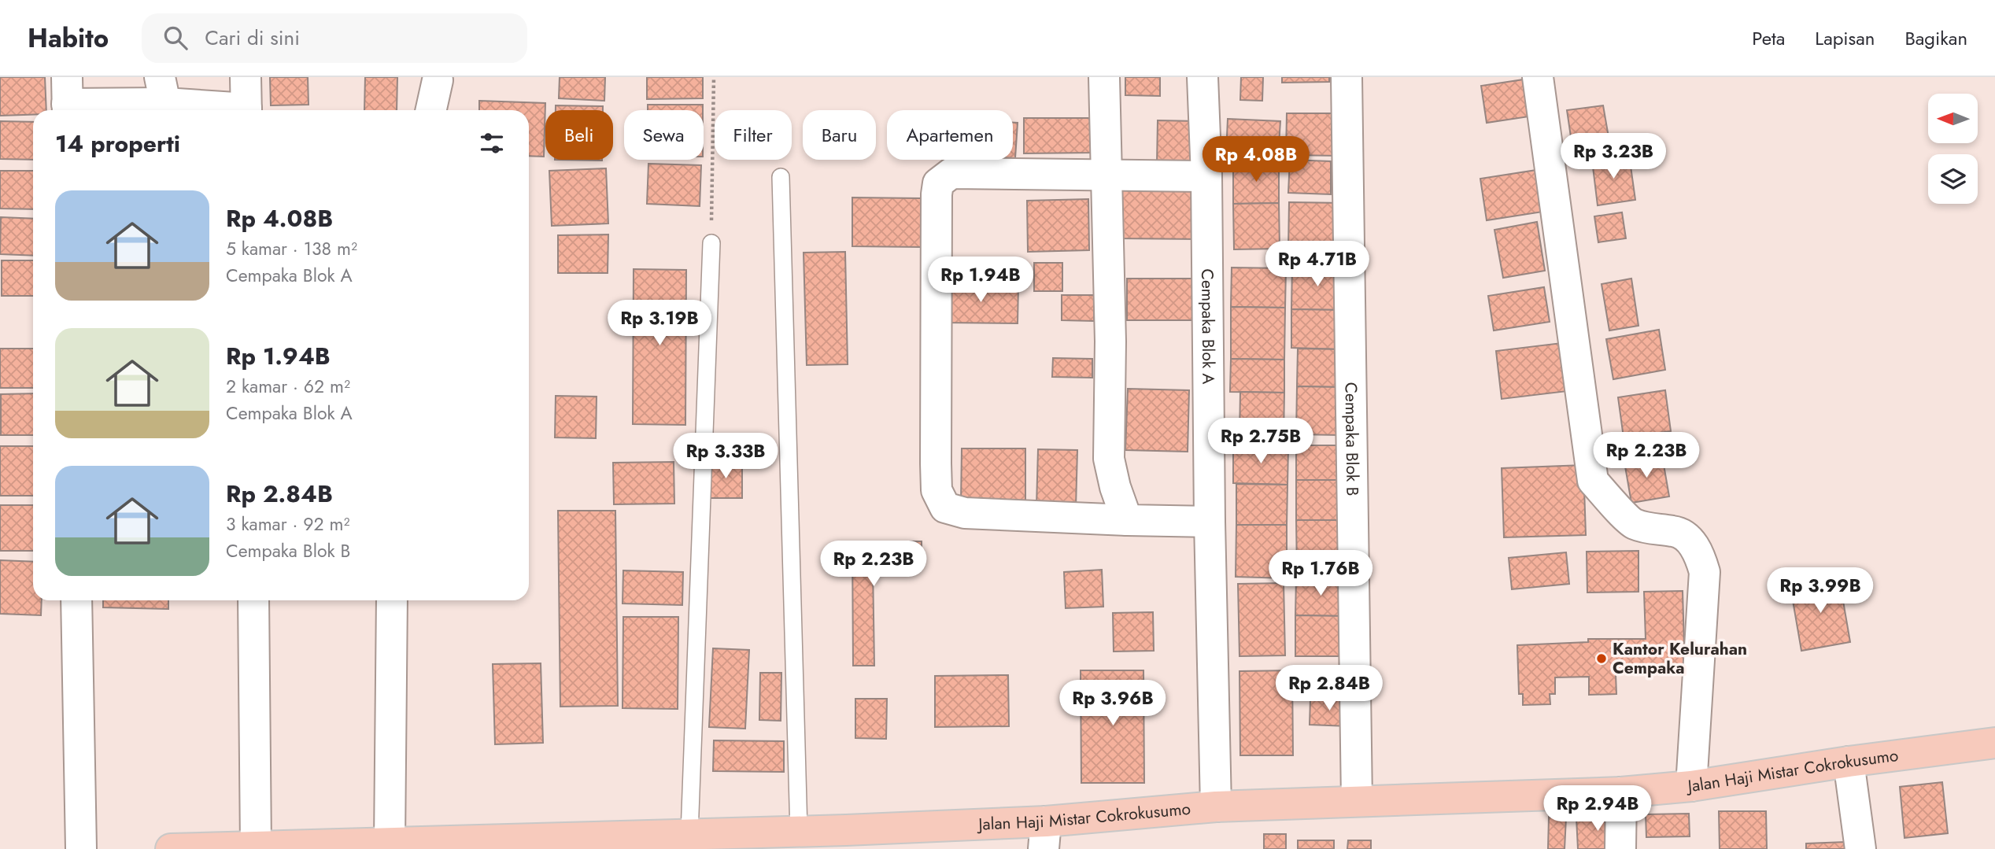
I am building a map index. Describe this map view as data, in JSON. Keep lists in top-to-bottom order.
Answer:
{
  "streets": {
    "main road": ["Jalan Haji Mistar Cokrokusumo"],
    "street": ["Cempaka Blok A", "Cempaka Blok B"]
  },
  "crossings": [
    ["Cempaka Blok A", "Jalan Haji Mistar Cokrokusumo"],
    ["Cempaka Blok B", "Jalan Haji Mistar Cokrokusumo"]
  ],
  "places": ["Kantor Kelurahan Cempaka"],
  "north": "left",
  "page": {
    "header": "Habito",
    "search": "Cari di sini",
    "nav": ["Peta", "Lapisan", "Bagikan"],
    "chip": [
      "Beli",
      "Sewa",
      "Filter",
      "Baru",
      "Apartemen"
    ],
    "heading": "14 properti",
    "price": [
      "Rp 3.23B",
      "Rp 4.08B",
      "Rp 4.71B",
      "Rp 1.94B",
      "Rp 3.19B",
      "Rp 2.75B",
      "Rp 2.23B",
      "Rp 3.33B",
      "Rp 2.23B",
      "Rp 1.76B",
      "Rp 3.99B",
      "Rp 2.84B",
      "Rp 3.96B",
      "Rp 2.94B"
    ],
    "list": [
      {
        "name": "Rp 4.08B",
        "note": "5 kamar · 138 m² · Cempaka Blok A"
      },
      {
        "name": "Rp 1.94B",
        "note": "2 kamar · 62 m² · Cempaka Blok A"
      },
      {
        "name": "Rp 2.84B",
        "note": "3 kamar · 92 m² · Cempaka Blok B"
      }
    ]
  }
}
